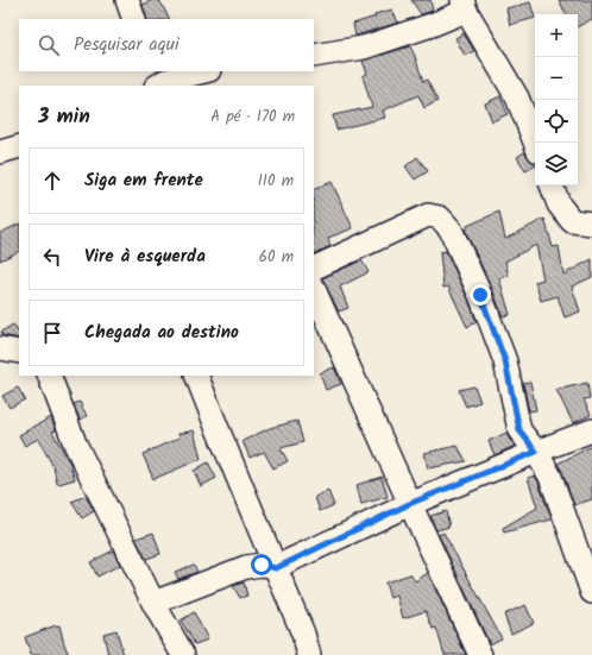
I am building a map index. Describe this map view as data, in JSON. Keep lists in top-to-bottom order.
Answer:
{
  "page": {
    "map_buttons": ["+", "−"],
    "search": "Pesquisar aqui",
    "heading": ["3 min", "A pé · 170 m"],
    "list": [
      ["Siga em frente", "110 m"],
      ["Vire à esquerda", "60 m"],
      "Chegada ao destino"
    ]
  }
}
